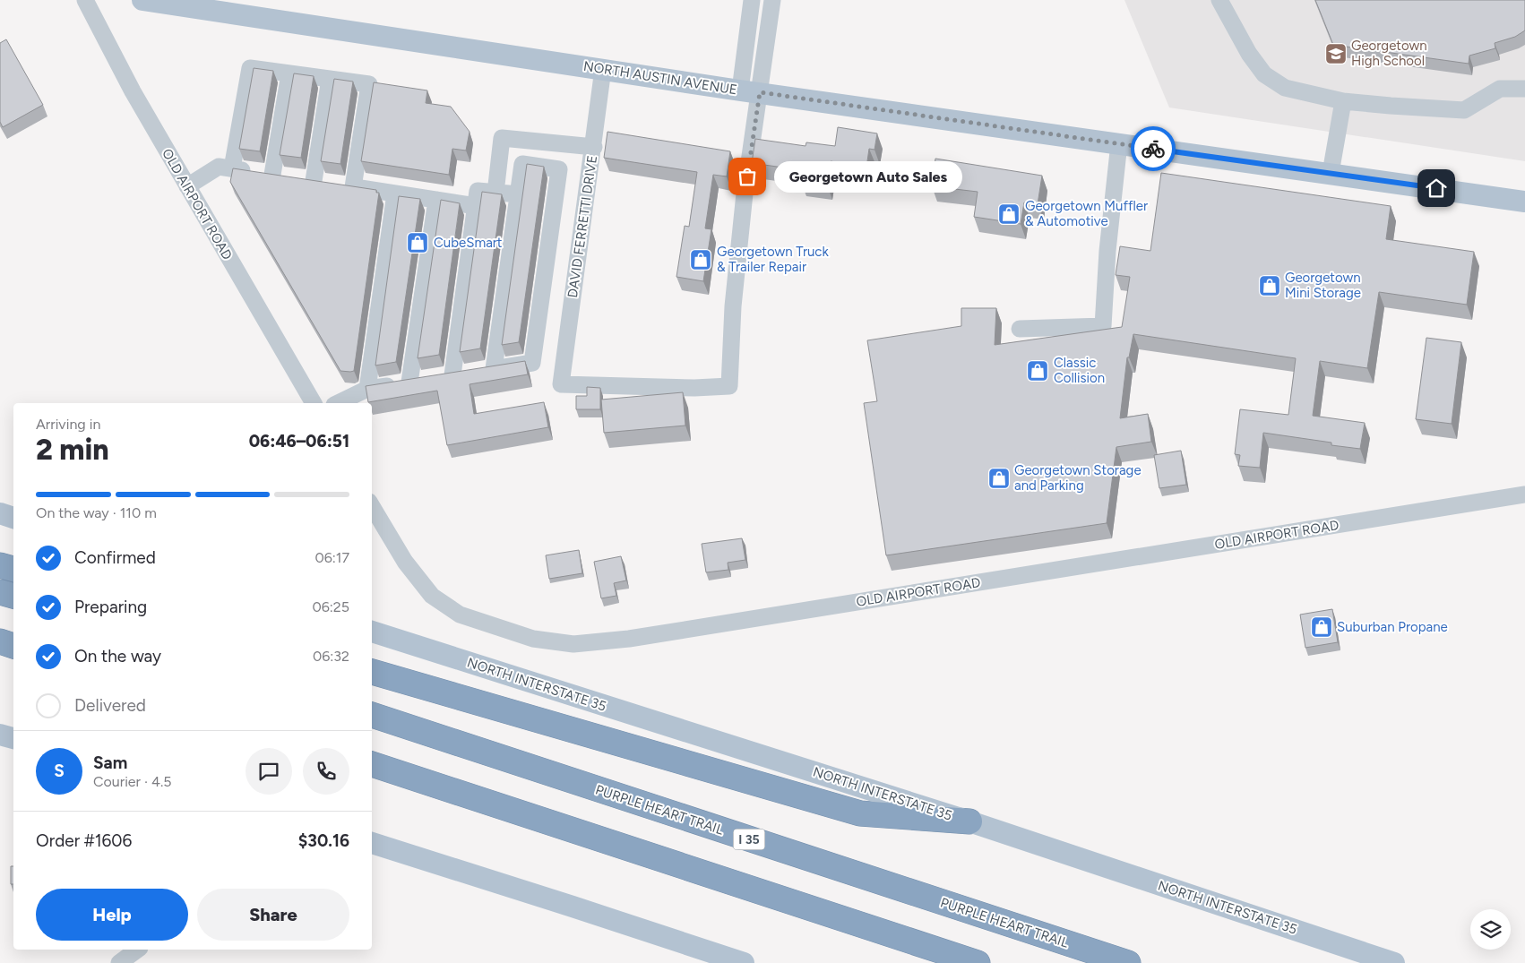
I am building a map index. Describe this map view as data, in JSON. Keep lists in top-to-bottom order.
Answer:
{
  "streets": {
    "highway": ["PURPLE HEART TRAIL", "I 35"],
    "main road": ["NORTH AUSTIN AVENUE", "NORTH INTERSTATE 35"],
    "street": ["OLD AIRPORT ROAD", "DAVID FERRETTI DRIVE"]
  },
  "crossings": [
    ["NORTH AUSTIN AVENUE", "DAVID FERRETTI DRIVE"]
  ],
  "places": {
    "school or university": ["Georgetown High School"],
    "other": ["Georgetown Auto Sales"],
    "shop": [
      "Georgetown Muffler & Automotive",
      "CubeSmart",
      "Georgetown Truck & Trailer Repair",
      "Georgetown Mini Storage",
      "Classic Collision",
      "Georgetown Storage and Parking",
      "Suburban Propane"
    ]
  },
  "page": {
    "bubble": "Georgetown Auto Sales",
    "heading": ["2 min", "Arriving in", "06:46–06:51"],
    "panel": [
      "Sam",
      "Courier · 4.5",
      "Order #1606",
      "$30.16"
    ],
    "bar": "On the way · 110 m",
    "list": [
      ["Confirmed", "06:17"],
      ["Preparing", "06:25"],
      ["On the way", "06:32"],
      "Delivered"
    ],
    "round": "S",
    "buttons": ["Help", "Share"]
  }
}
